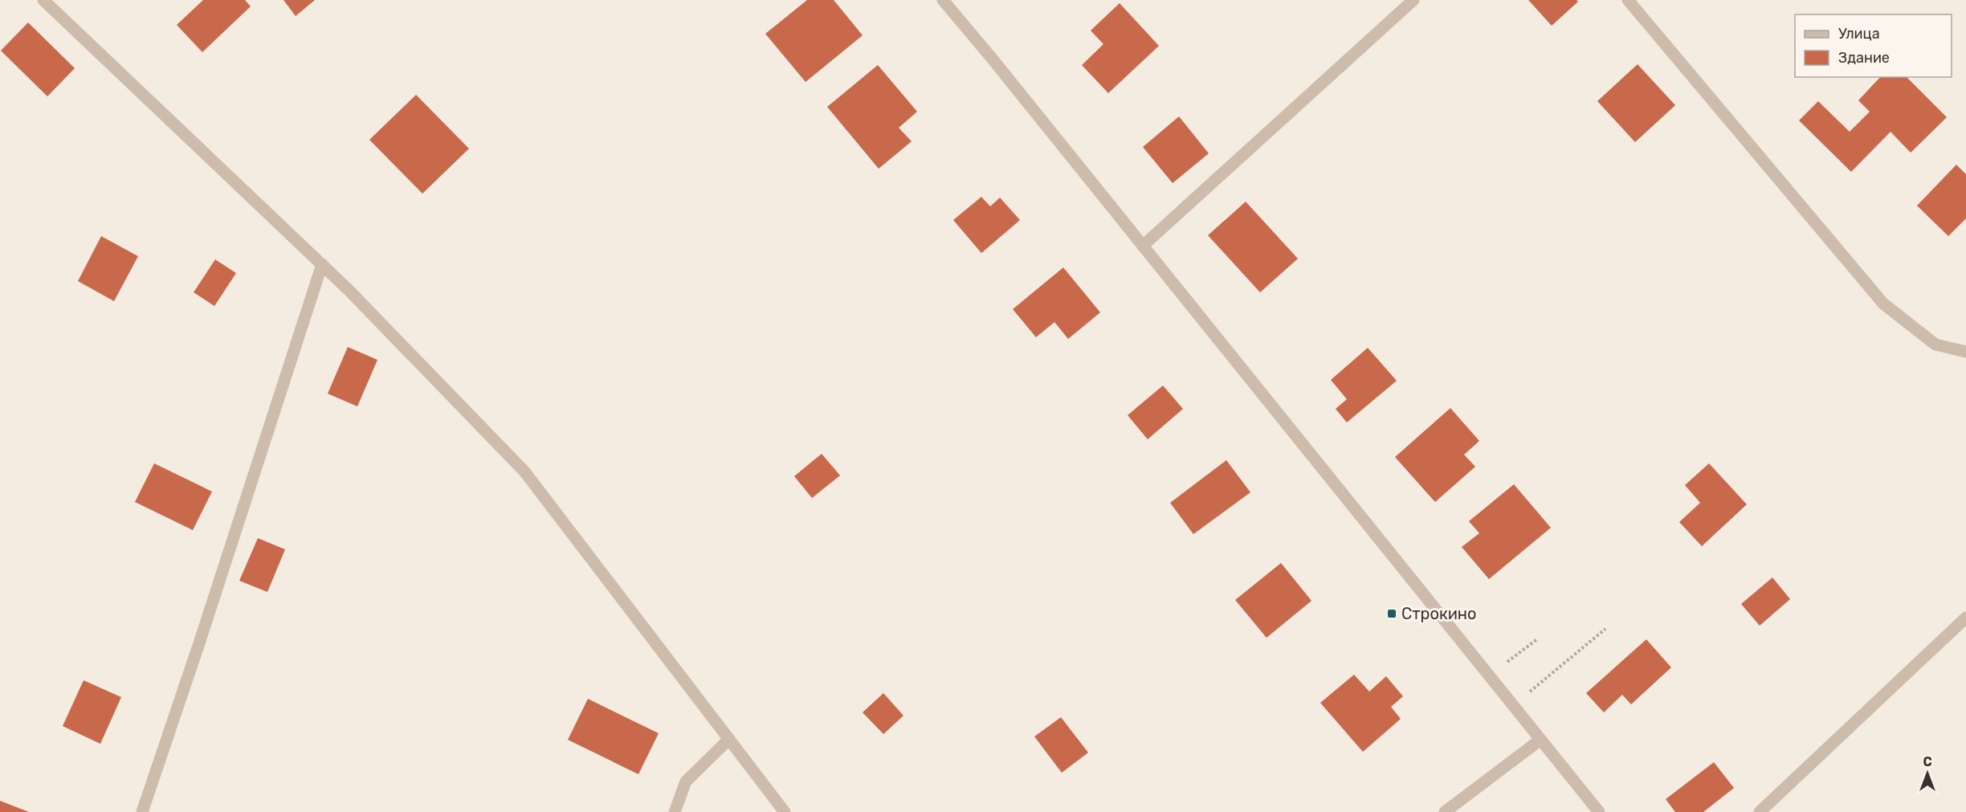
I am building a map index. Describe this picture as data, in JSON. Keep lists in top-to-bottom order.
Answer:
{
  "places": {
    "transit": ["Строкино"]
  },
  "legend": ["Улица", "Здание"],
  "north": "top"
}
